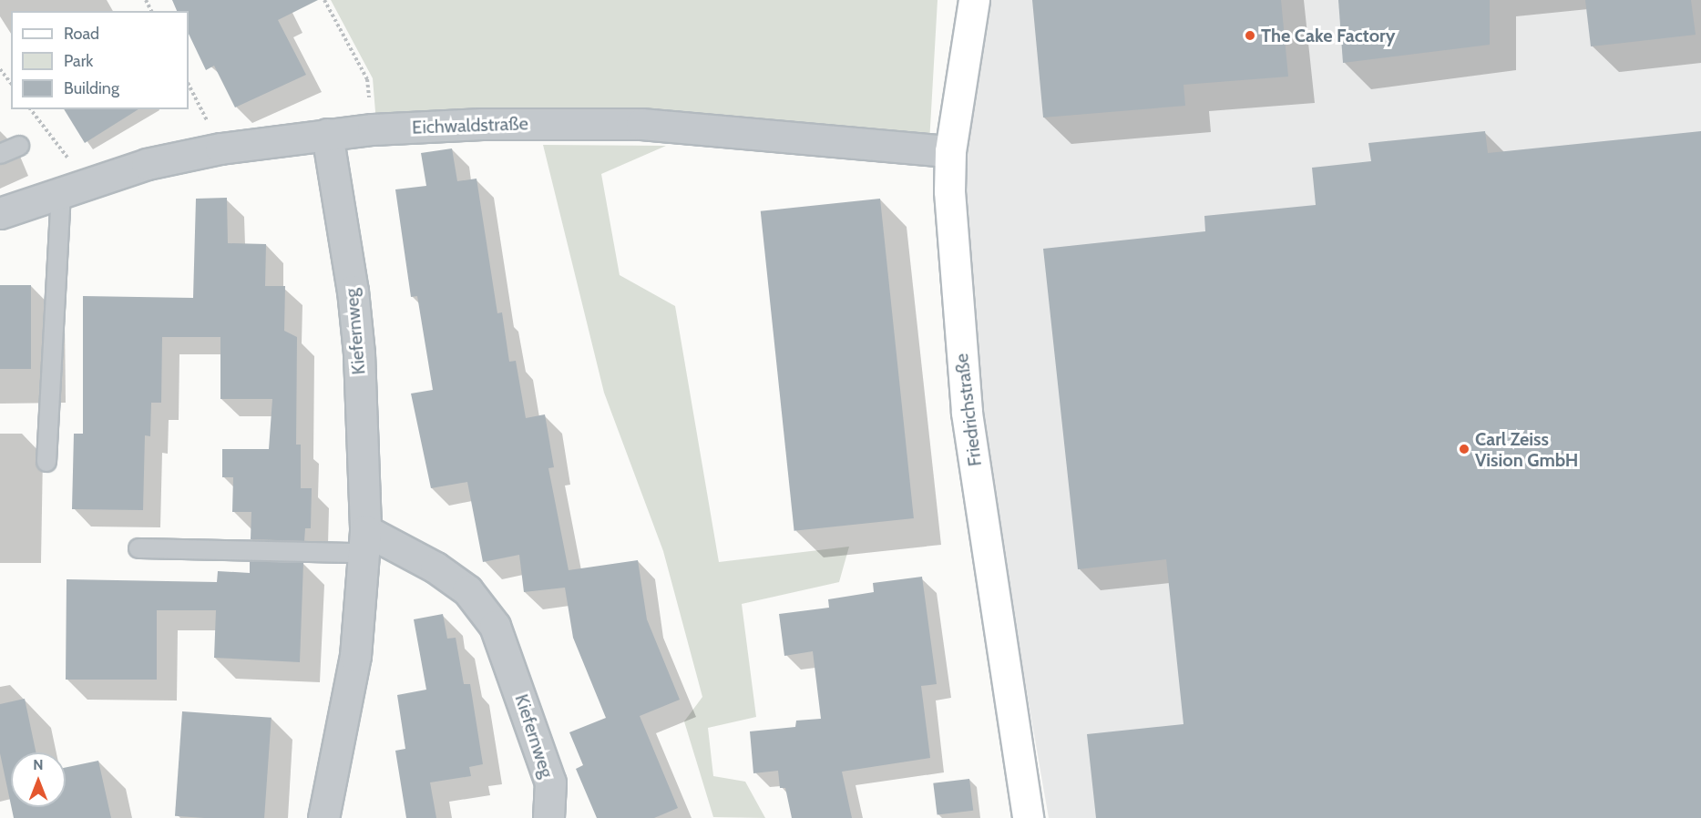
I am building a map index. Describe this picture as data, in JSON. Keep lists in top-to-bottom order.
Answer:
{
  "streets": {
    "main road": ["Friedrichstraße"],
    "street": ["Eichwaldstraße", "Kiefernweg"]
  },
  "crossings": [
    ["Eichwaldstraße", "Kiefernweg"],
    ["Eichwaldstraße", "Friedrichstraße"]
  ],
  "places": ["The Cake Factory", "Carl Zeiss Vision GmbH"],
  "legend": ["Road", "Park", "Building"],
  "north": "top"
}
